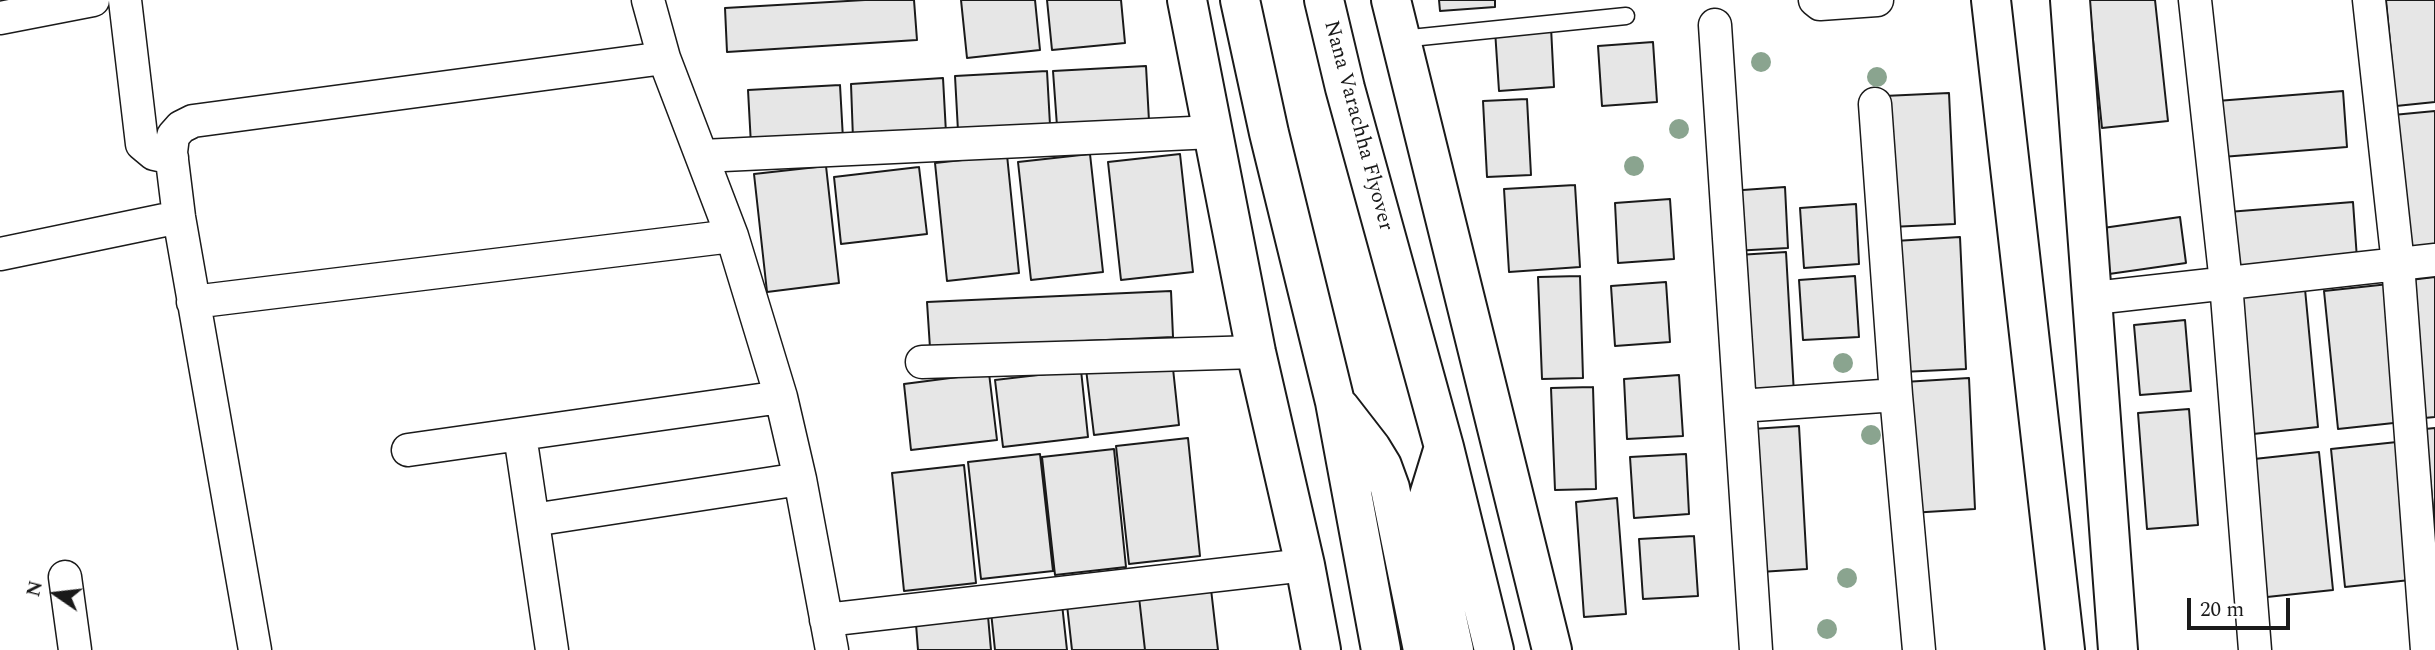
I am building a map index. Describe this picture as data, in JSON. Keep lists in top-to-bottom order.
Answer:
{
  "streets": {
    "main road": ["Nana Varachha Flyover"]
  },
  "scale_bar": "20 m",
  "north": "left"
}
